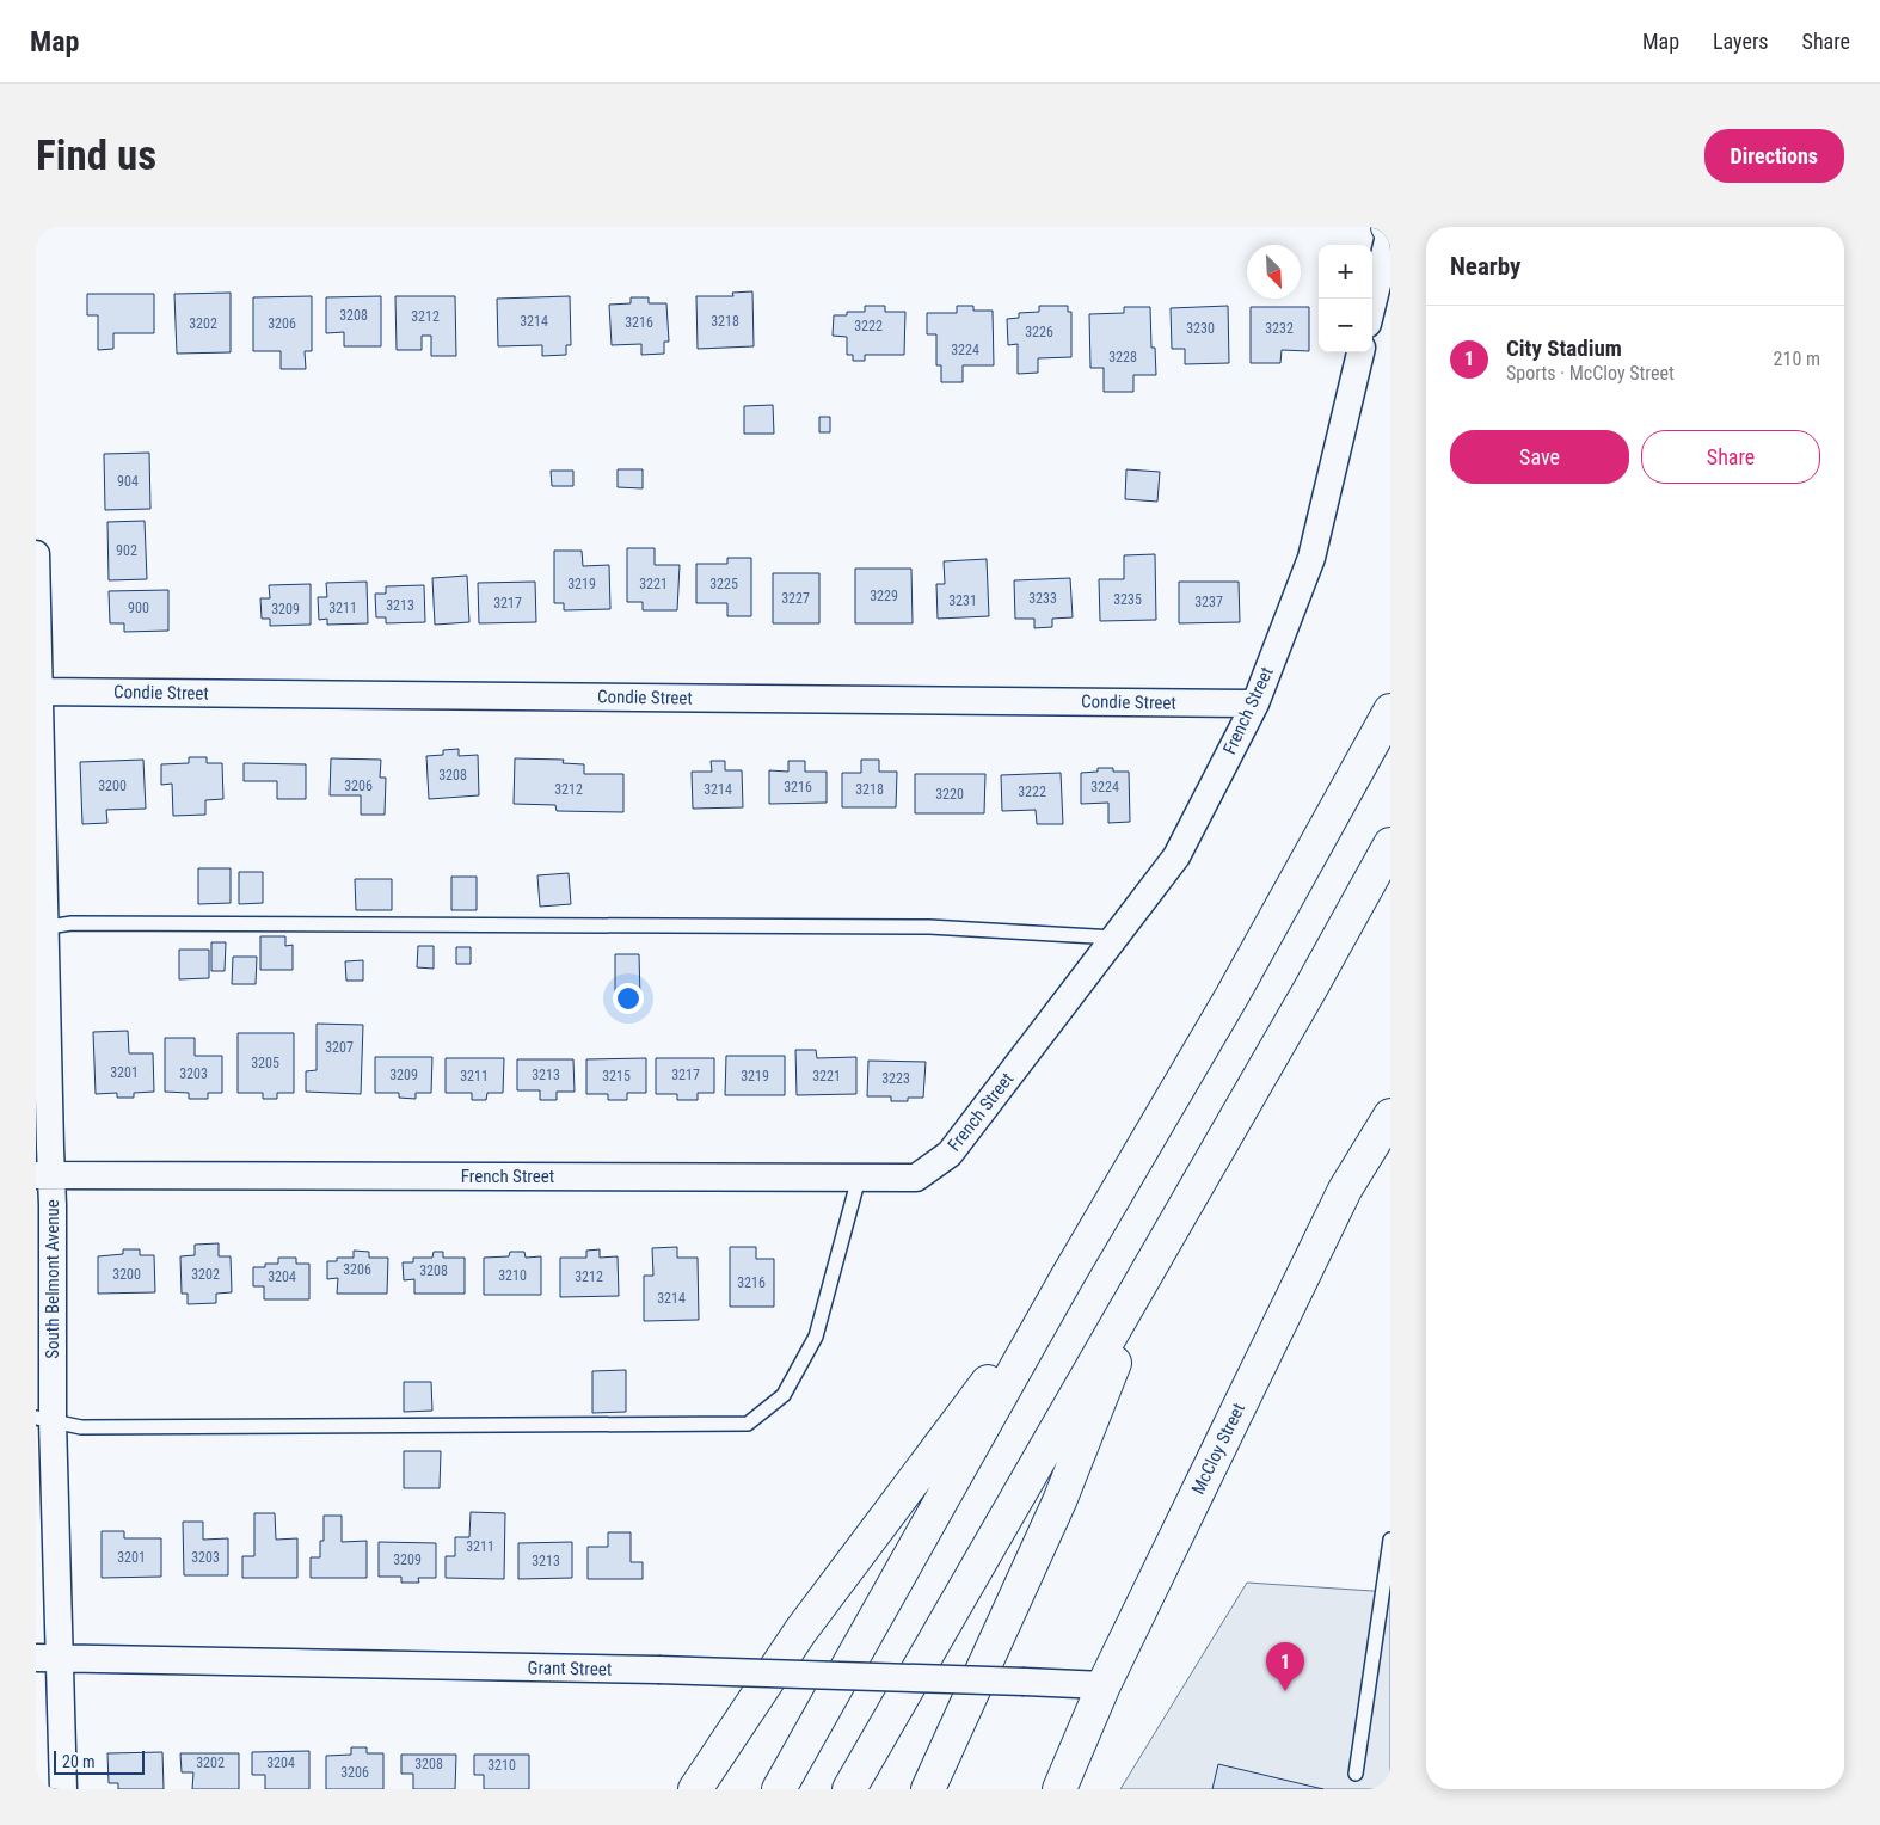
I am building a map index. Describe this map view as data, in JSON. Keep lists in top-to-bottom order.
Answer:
{
  "streets": {
    "main road": ["McCloy Street"],
    "street": [
      "Condie Street",
      "French Street",
      "South Belmont Avenue",
      "Grant Street"
    ]
  },
  "crossings": [
    ["Condie Street", "French Street"],
    ["Condie Street", "South Belmont Avenue"],
    ["French Street", "South Belmont Avenue"],
    ["South Belmont Avenue", "Grant Street"],
    ["McCloy Street", "Grant Street"]
  ],
  "house_numbers": [
    "3208",
    "3212",
    "3214",
    "3218",
    "3216",
    "3202",
    "3206",
    "3222",
    "3230",
    "3232",
    "3226",
    "3224",
    "3228",
    "904",
    "902",
    "3219",
    "3221",
    "3225",
    "3229",
    "3227",
    "3233",
    "3235",
    "3231",
    "3237",
    "3217",
    "3213",
    "900",
    "3211",
    "3209",
    "3208",
    "3200",
    "3206",
    "3216",
    "3224",
    "3212",
    "3214",
    "3218",
    "3222",
    "3220",
    "3207",
    "3205",
    "3201",
    "3203",
    "3209",
    "3213",
    "3217",
    "3211",
    "3215",
    "3219",
    "3221",
    "3223",
    "3206",
    "3208",
    "3200",
    "3202",
    "3210",
    "3204",
    "3212",
    "3216",
    "3214",
    "3211",
    "3201",
    "3203",
    "3209",
    "3213",
    "3202",
    "3204",
    "3208",
    "3210",
    "3206"
  ],
  "scale_bar": "20 m",
  "north": "bottom right",
  "page": {
    "header": "Map",
    "nav": ["Map", "Layers", "Share"],
    "buttons": [
      "Directions",
      ["Save", "Share"]
    ],
    "title": "Find us",
    "heading": "Nearby",
    "map_buttons": ["+", "−"],
    "list": [
      {
        "mark": "1",
        "name": "City Stadium",
        "note": "Sports · McCloy Street",
        "value": "210 m"
      }
    ],
    "pins": "1",
    "scale": "20 m"
  }
}
